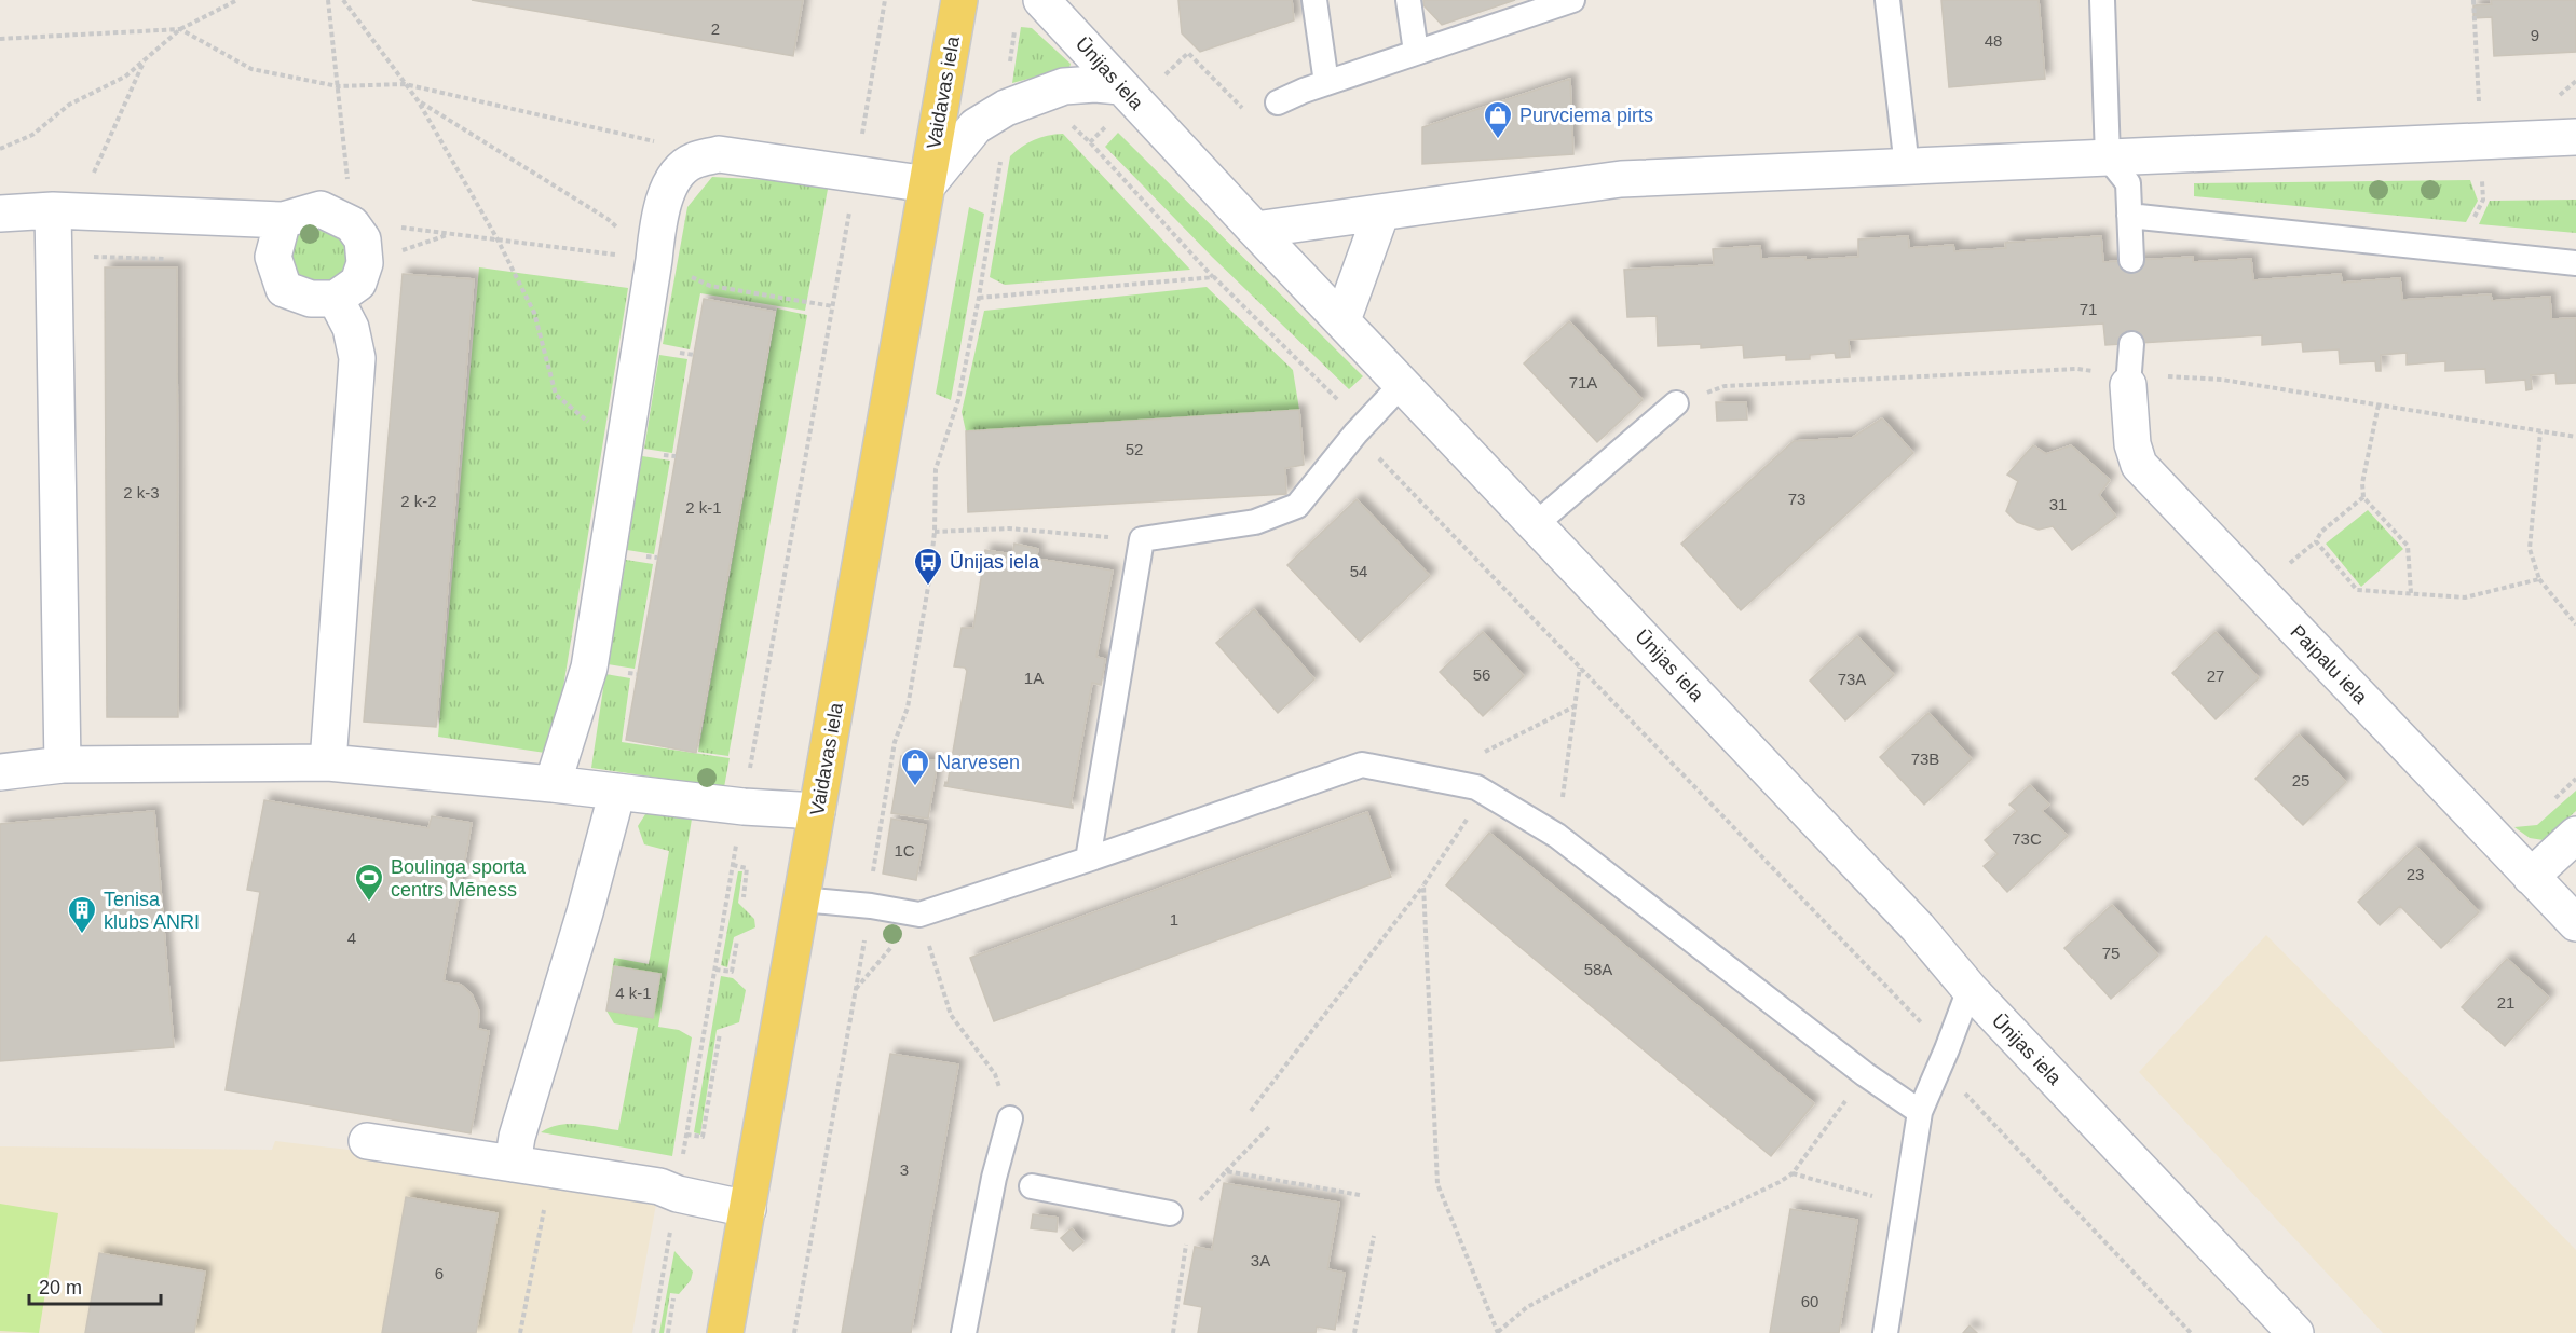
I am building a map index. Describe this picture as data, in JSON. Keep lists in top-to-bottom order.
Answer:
{
  "streets": {
    "main road": ["Vaidavas iela"],
    "street": ["Ūnijas iela", "Paipalu iela"]
  },
  "crossings": [
    ["Ūnijas iela", "Vaidavas iela"]
  ],
  "places": {
    "shop": ["Purvciema pirts", "Narvesen"],
    "bus stop": ["Ūnijas iela"],
    "sports": ["Boulinga sporta centrs Mēness"],
    "building": ["Tenisa klubs ANRI"]
  },
  "house_numbers": [
    "2",
    "9",
    "48",
    "71",
    "71A",
    "52",
    "2 k-3",
    "73",
    "2 k-2",
    "31",
    "2 k-1",
    "54",
    "56",
    "27",
    "1A",
    "73A",
    "73B",
    "25",
    "73C",
    "1C",
    "23",
    "1",
    "4",
    "75",
    "58A",
    "4 k-1",
    "21",
    "3",
    "3A",
    "6",
    "60"
  ],
  "scale_bar": "20 m"
}
